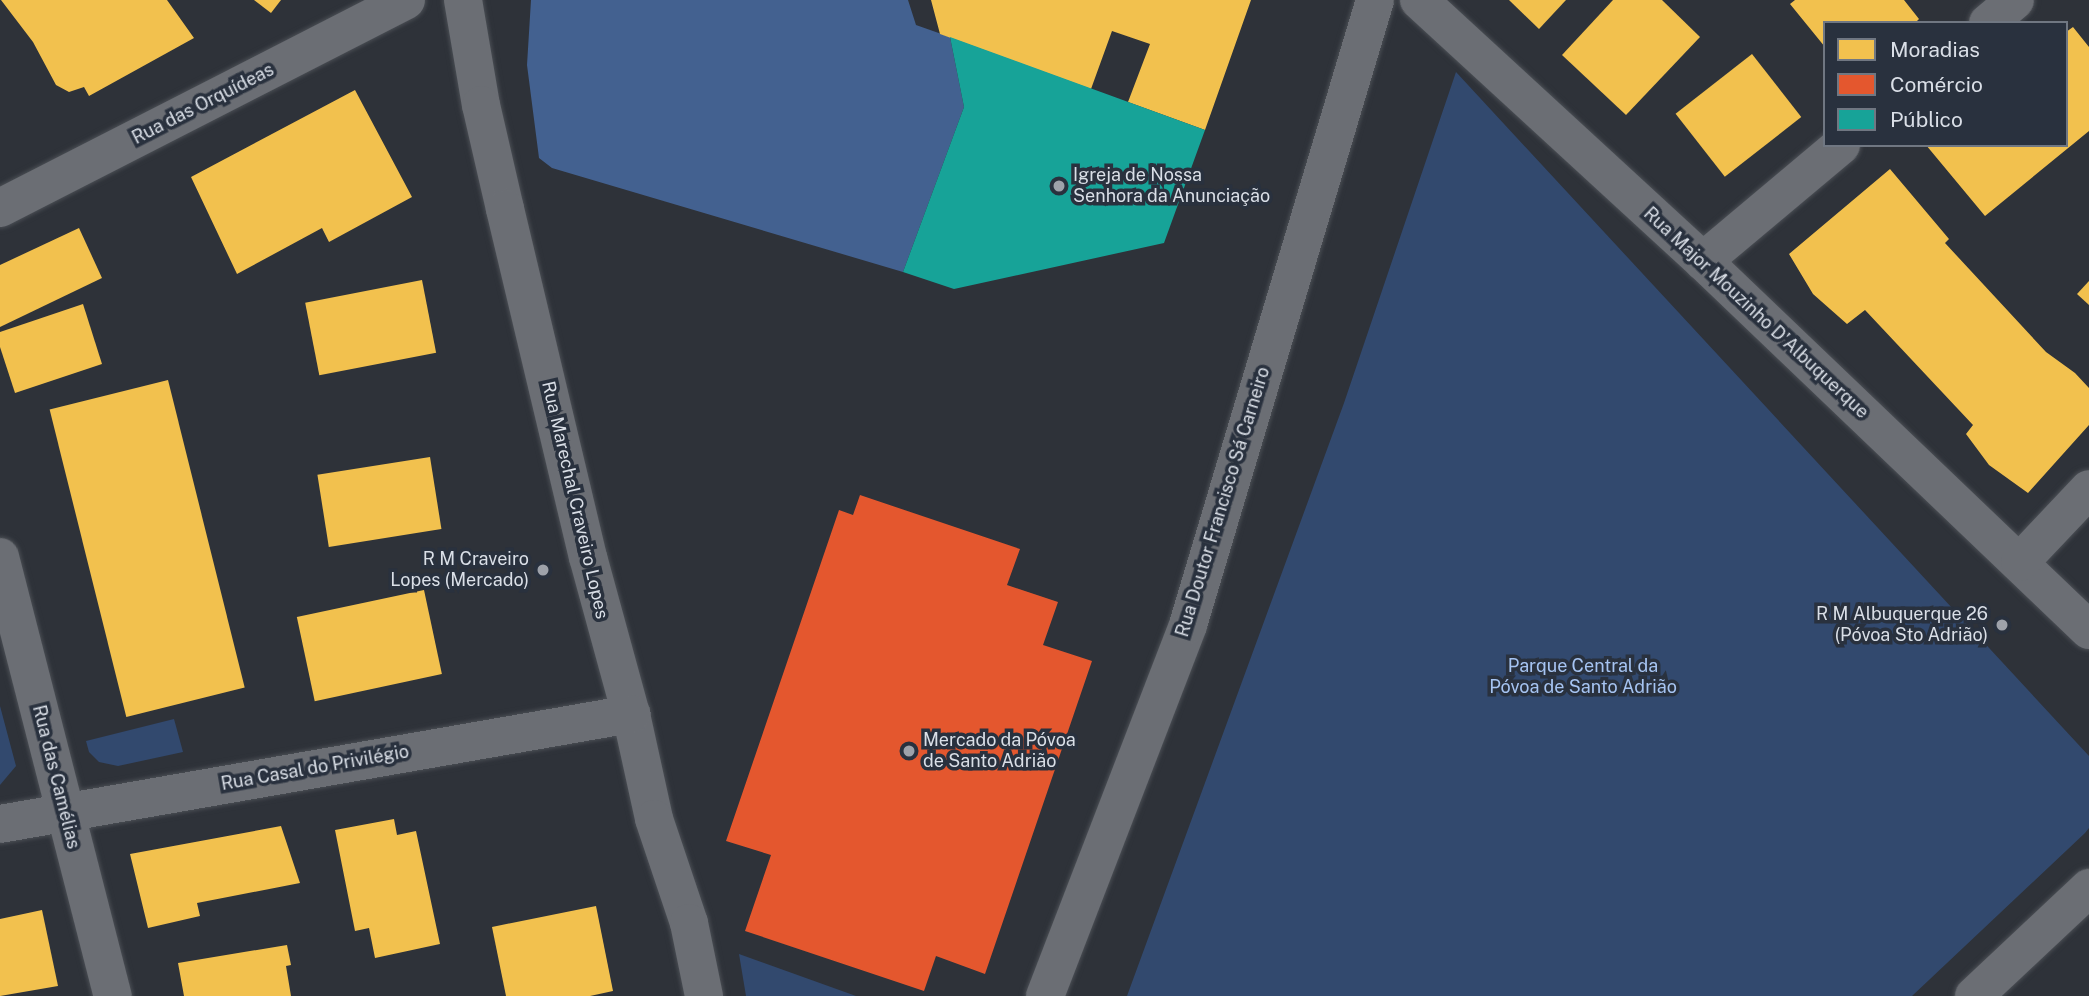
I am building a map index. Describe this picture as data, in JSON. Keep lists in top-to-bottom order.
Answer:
{
  "streets": {
    "street": [
      "Rua das Orquídeas",
      "Rua Major Mouzinho D'Albuquerque",
      "Rua Marechal Craveiro Lopes",
      "Rua Doutor Francisco Sá Carneiro",
      "Rua Casal do Privilégio",
      "Rua das Camélias"
    ]
  },
  "crossings": [
    ["Rua Marechal Craveiro Lopes", "Rua Casal do Privilégio"],
    ["Rua Casal do Privilégio", "Rua das Camélias"]
  ],
  "parks": ["Parque Central da Póvoa de Santo Adrião"],
  "places": [
    "Igreja de Nossa Senhora da Anunciação",
    "R M Craveiro Lopes (Mercado)",
    "R M Albuquerque 26 (Póvoa Sto Adrião)",
    "Mercado da Póvoa de Santo Adrião"
  ],
  "legend": ["Moradias", "Comércio", "Público"]
}
